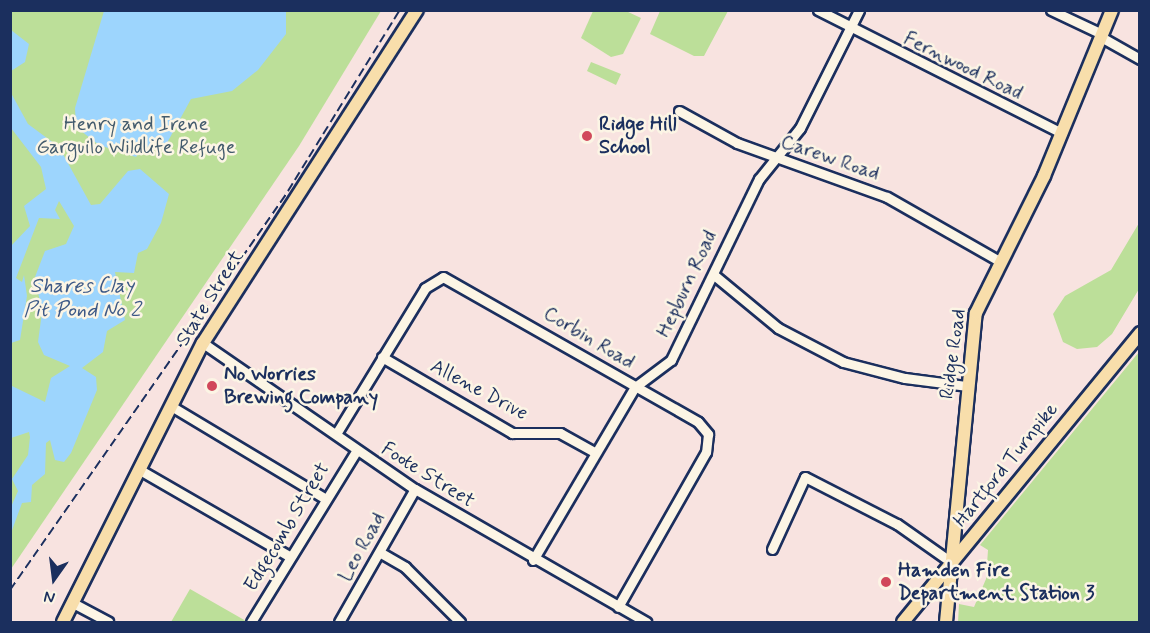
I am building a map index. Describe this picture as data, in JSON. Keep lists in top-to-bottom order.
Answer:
{
  "streets": {
    "main road": ["State Street", "Ridge Road", "Hartford Turnpike"],
    "street": [
      "Fernwood Road",
      "Carew Road",
      "Hepburn Road",
      "Corbin Road",
      "Allene Drive",
      "Foote Street",
      "Edgecomb Street",
      "Leo Road"
    ]
  },
  "crossings": [
    ["Fernwood Road", "Hepburn Road"],
    ["Fernwood Road", "Ridge Road"],
    ["Carew Road", "Hepburn Road"],
    ["Carew Road", "Ridge Road"],
    ["Hepburn Road", "Corbin Road"],
    ["Hepburn Road", "Allene Drive"],
    ["Hepburn Road", "Foote Street"],
    ["State Street", "Foote Street"],
    ["Corbin Road", "Allene Drive"],
    ["Corbin Road", "Foote Street"],
    ["Ridge Road", "Hartford Turnpike"],
    ["Foote Street", "Edgecomb Street"],
    ["Foote Street", "Leo Road"]
  ],
  "water": ["Shares Clay Pit Pond No 2"],
  "parks": ["Henry and Irene Garguilo Wildlife Refuge"],
  "places": ["Ridge Hill School", "No Worries Brewing Company", "Hamden Fire Department Station 3"],
  "north": "bottom"
}
